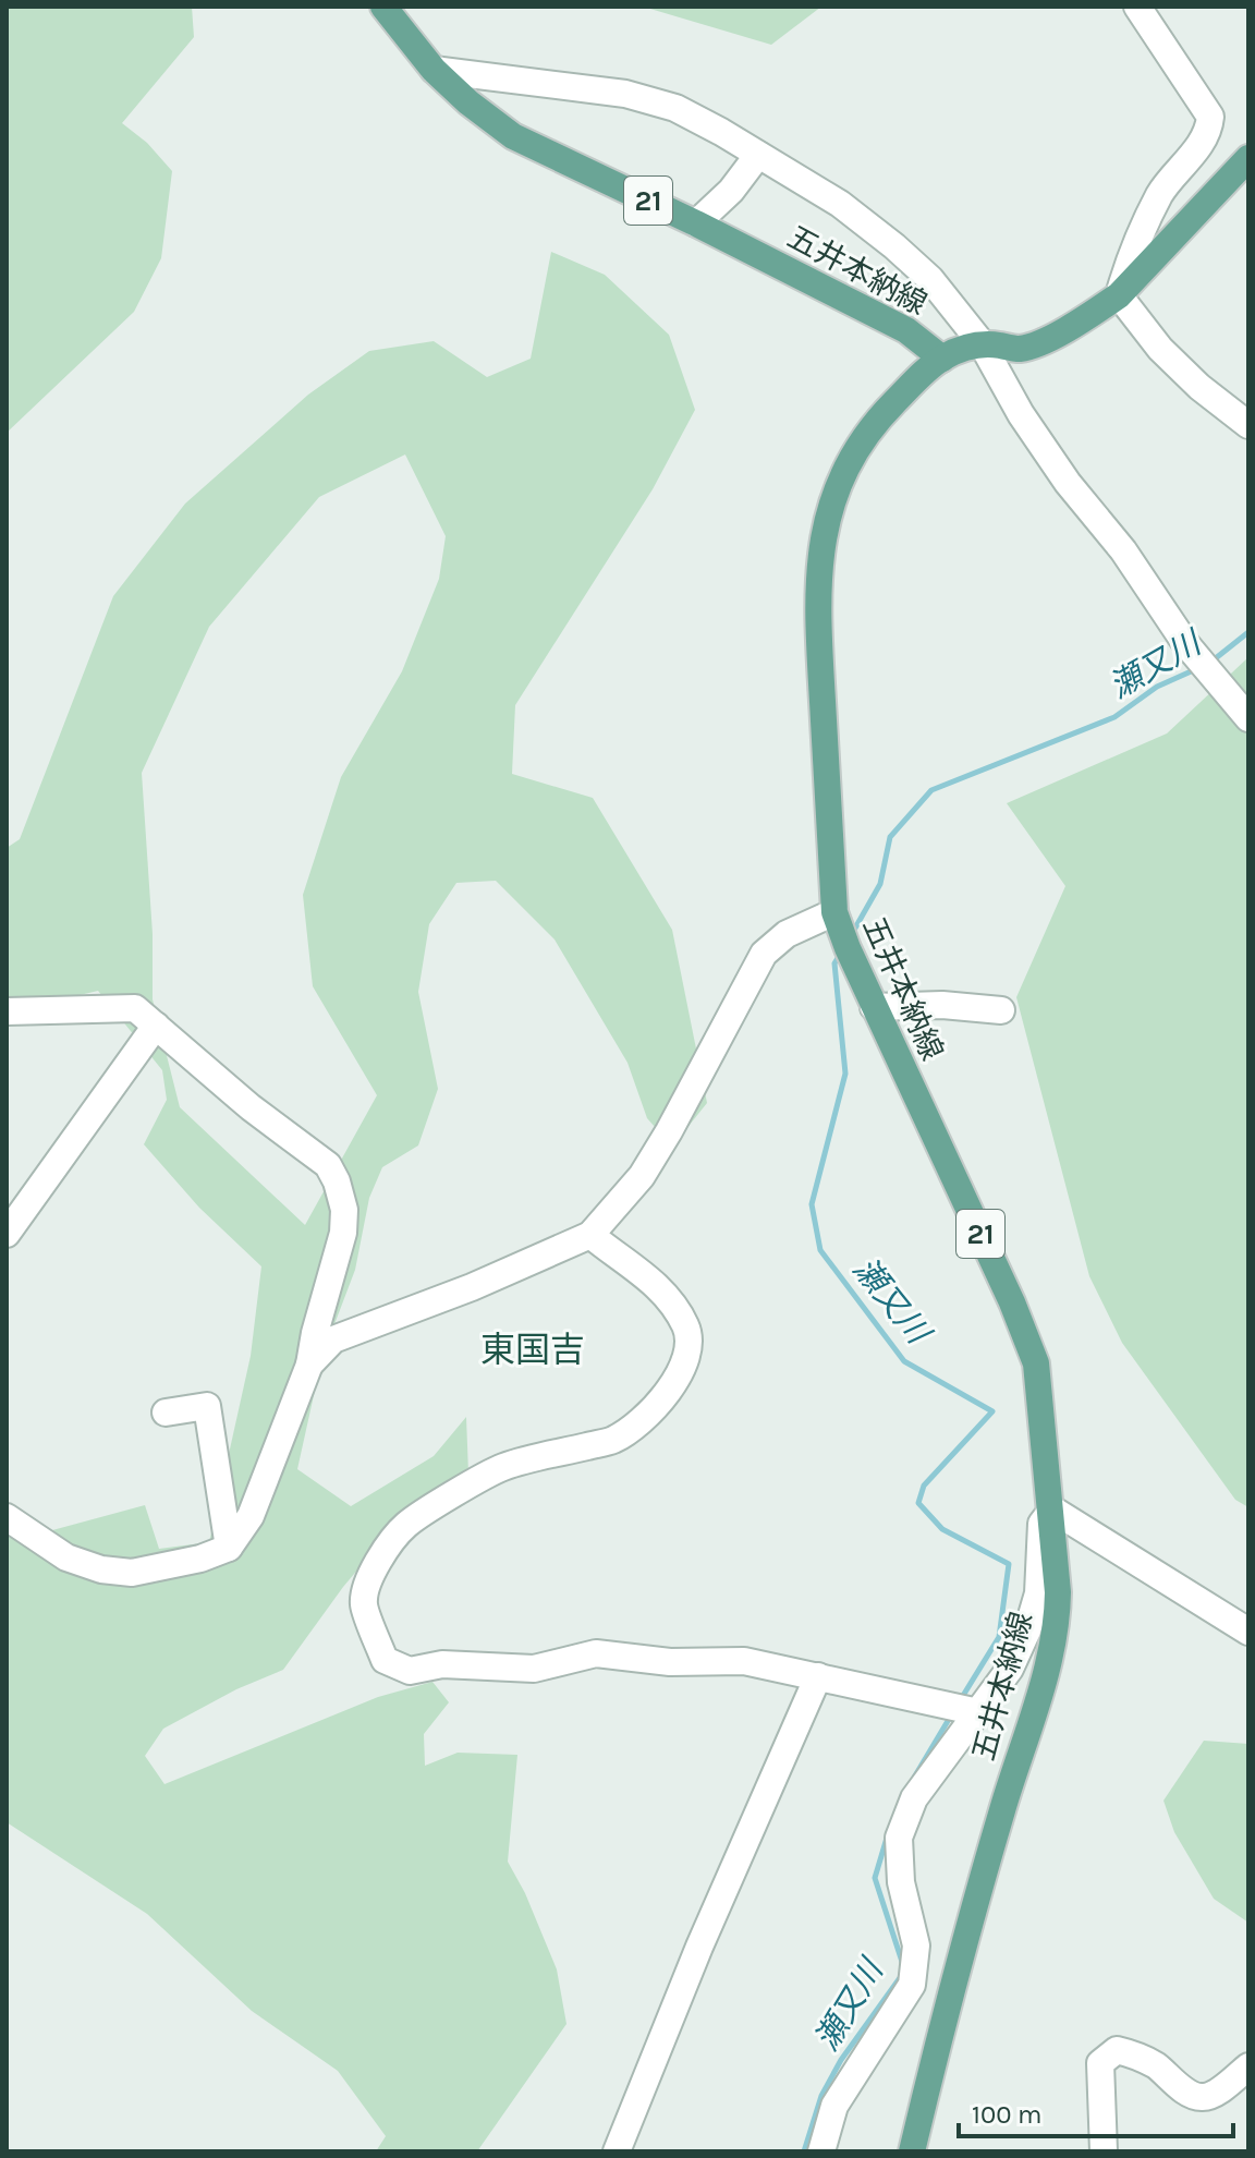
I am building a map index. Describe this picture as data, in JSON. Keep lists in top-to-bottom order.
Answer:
{
  "streets": {
    "main road": ["21", "五井本納線"]
  },
  "districts": ["東国吉"],
  "water": ["瀬又川"],
  "scale_bar": "100 m"
}
